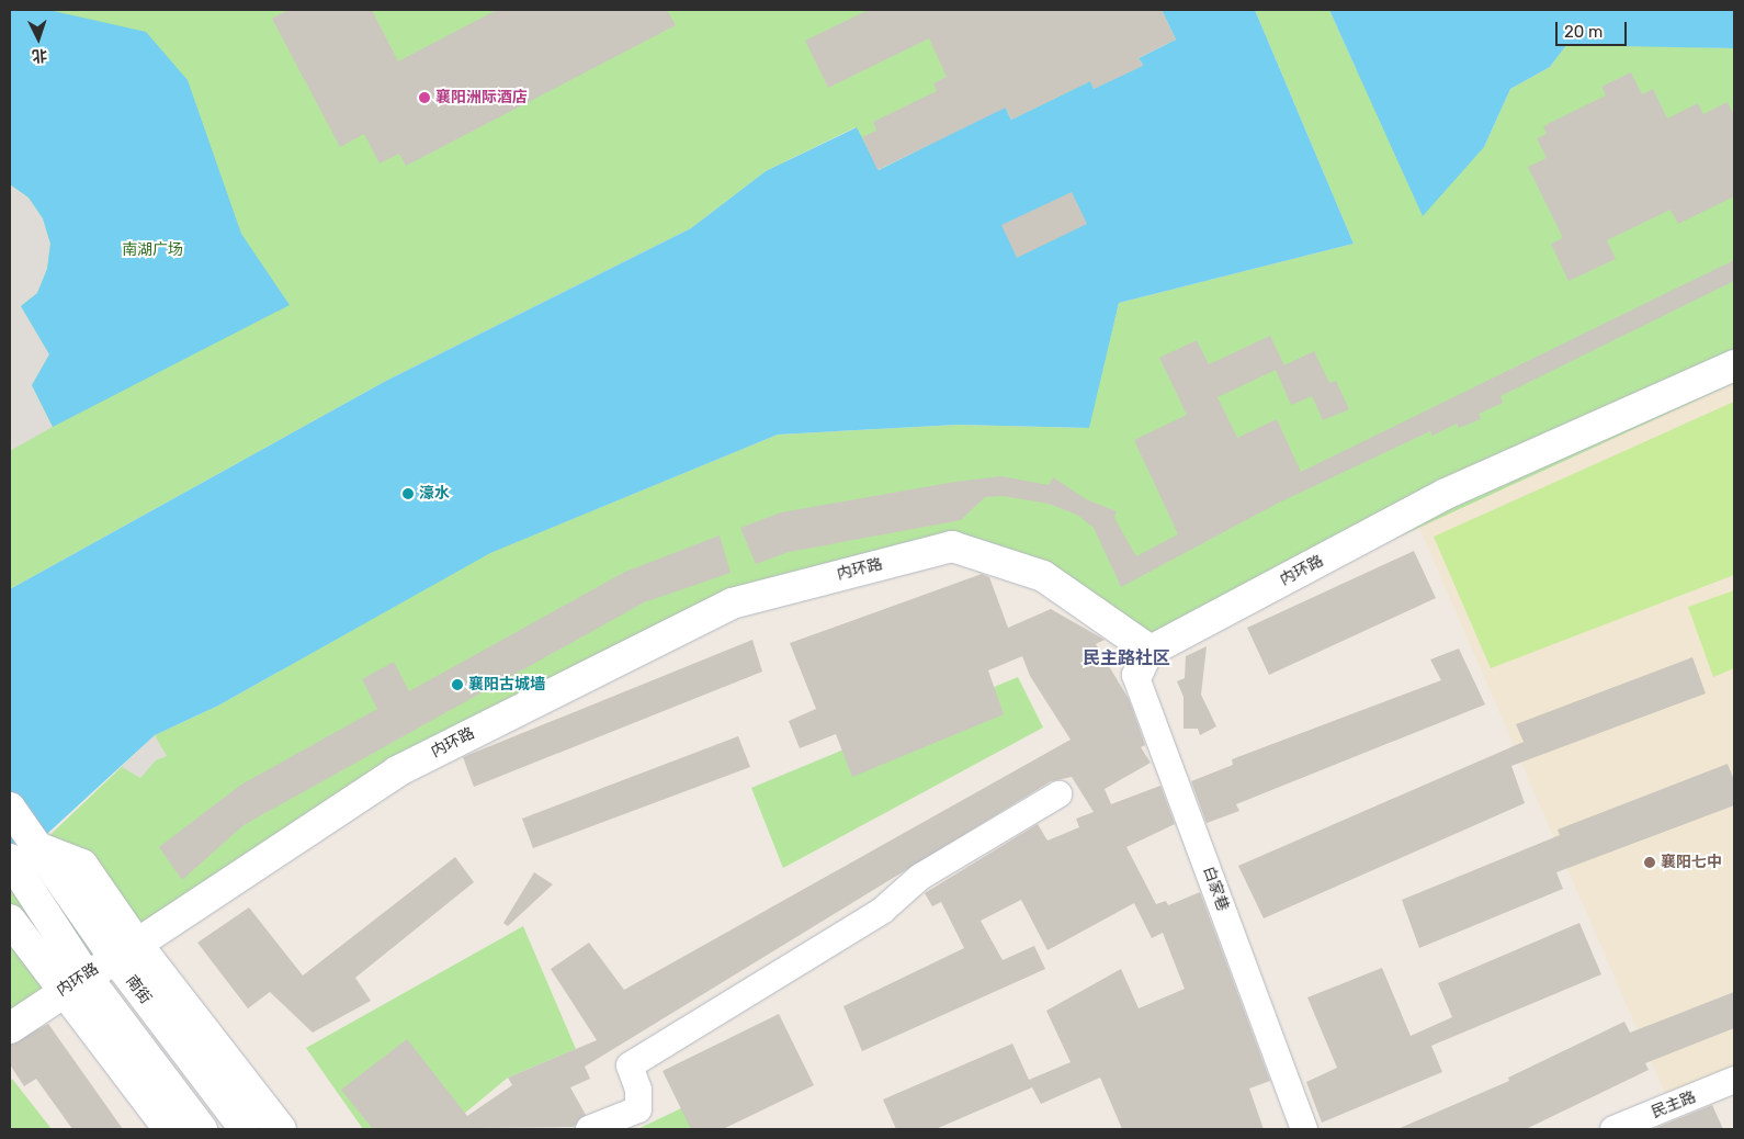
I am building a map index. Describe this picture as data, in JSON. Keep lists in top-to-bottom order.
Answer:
{
  "streets": {
    "street": [
      "内环路",
      "白家巷",
      "南街",
      "民主路"
    ]
  },
  "crossings": [
    ["内环路", "白家巷"],
    ["内环路", "南街"]
  ],
  "districts": ["民主路社区"],
  "parks": ["南湖广场"],
  "places": [
    "襄阳洲际酒店",
    "濠水",
    "襄阳古城墙",
    "襄阳七中"
  ],
  "scale_bar": "20 m",
  "north": "bottom"
}
